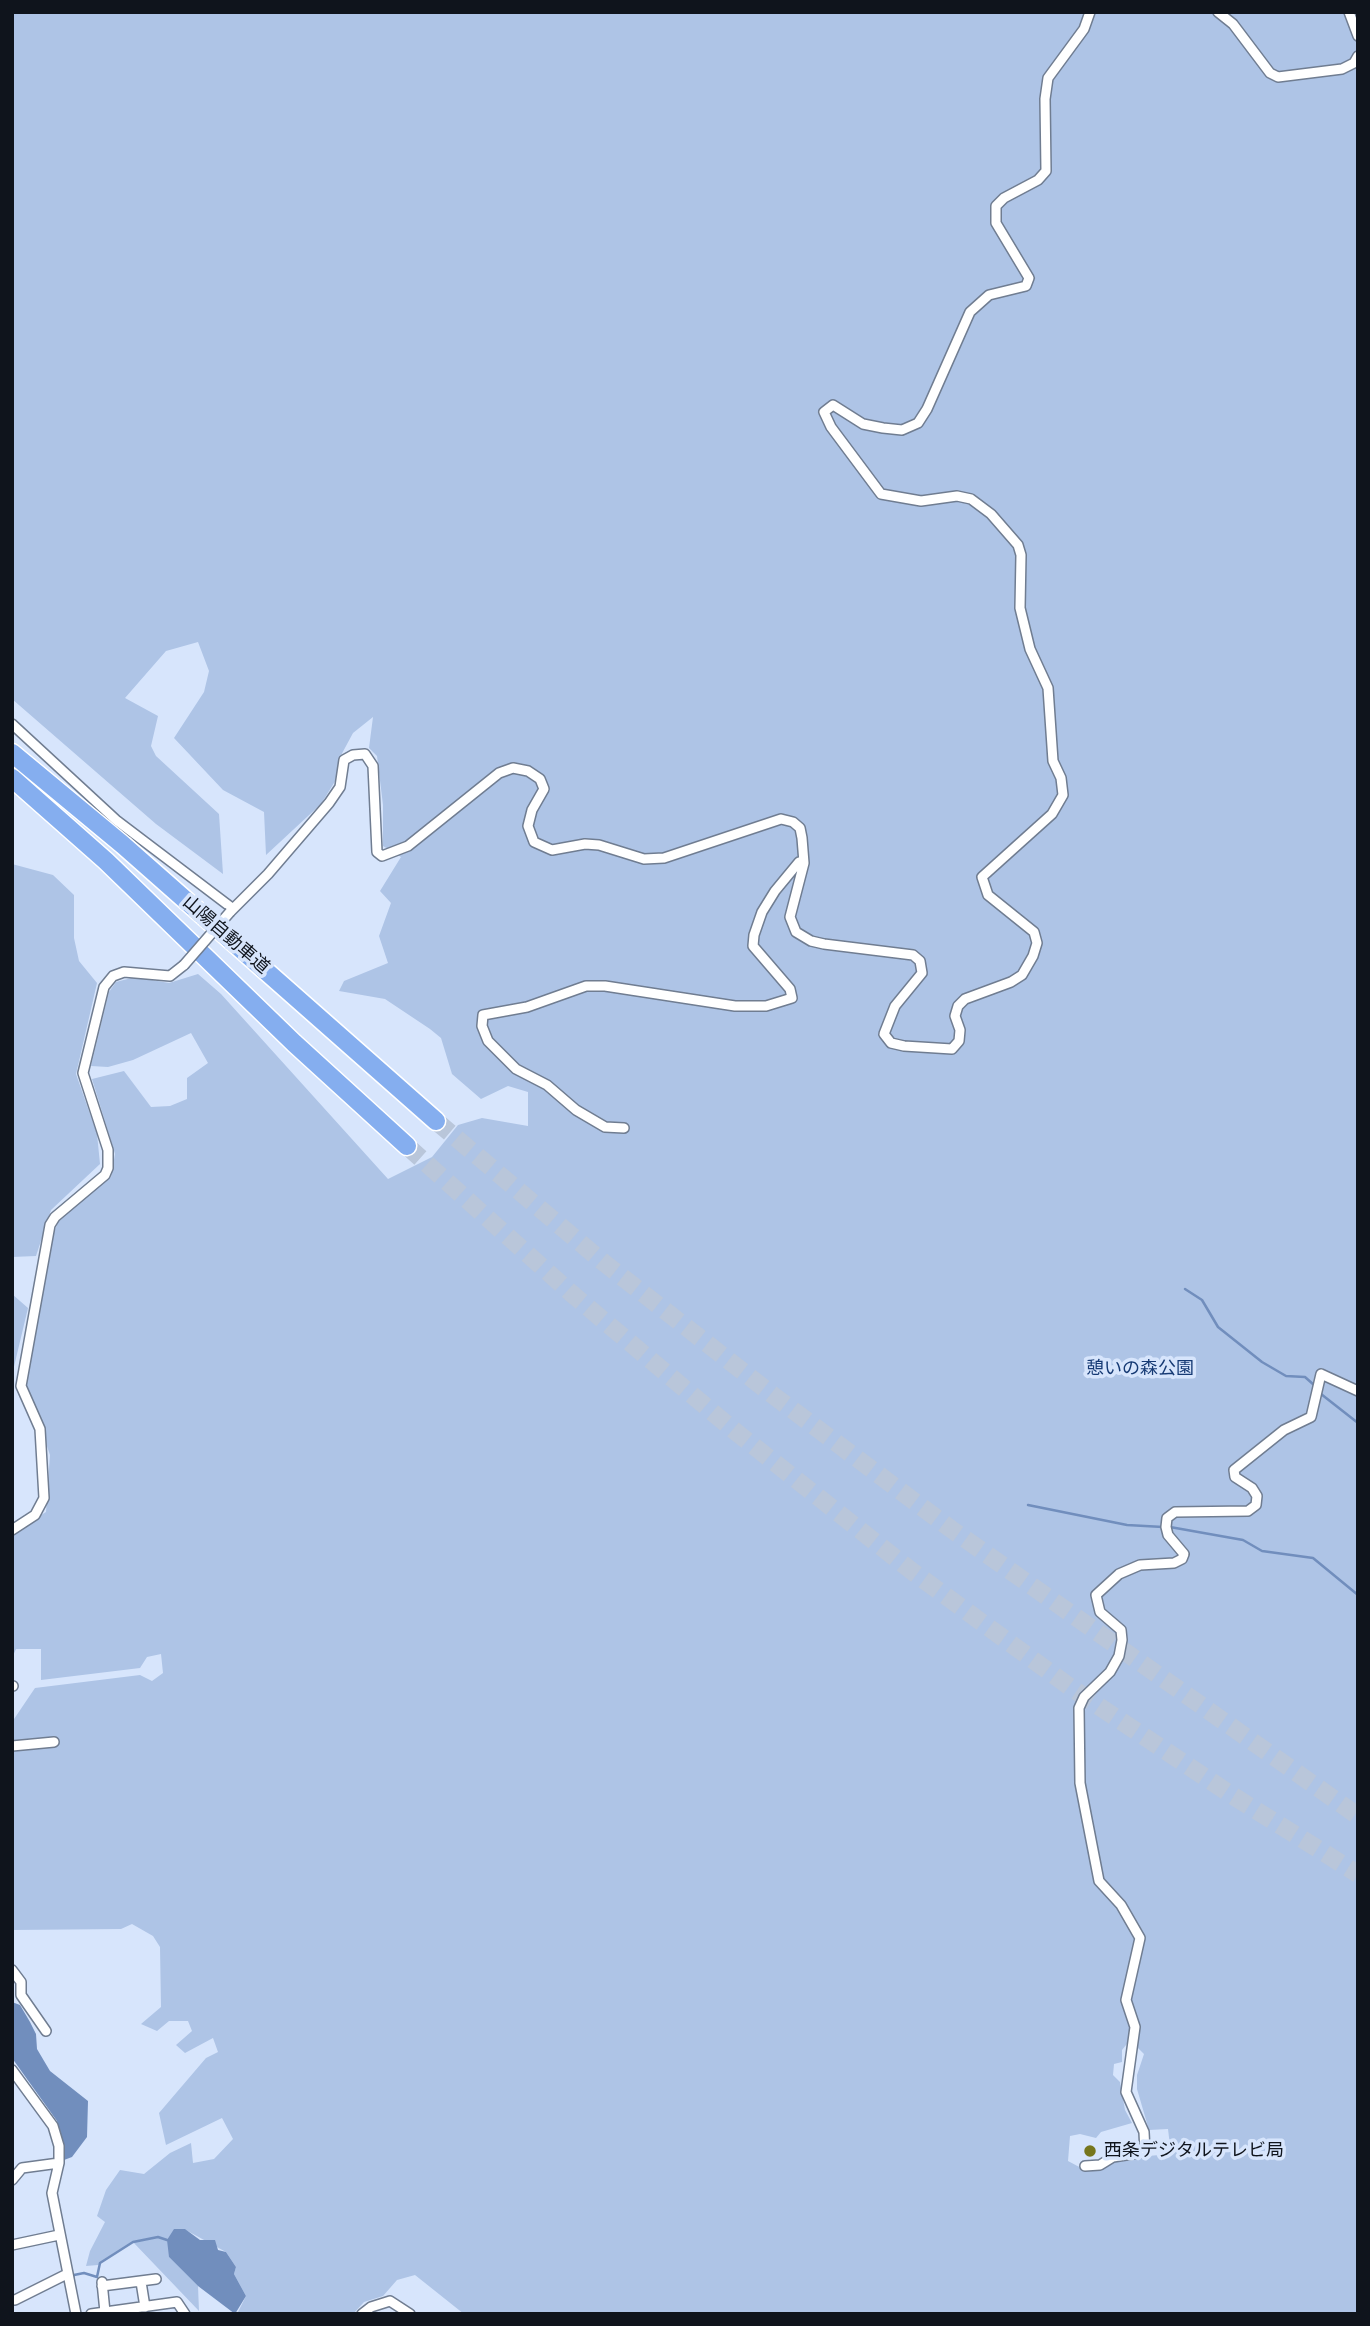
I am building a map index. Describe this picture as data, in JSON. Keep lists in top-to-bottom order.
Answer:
{
  "streets": {
    "highway": ["山陽自動車道"]
  },
  "parks": ["憩いの森公園"],
  "places": ["西条デジタルテレビ局"]
}
